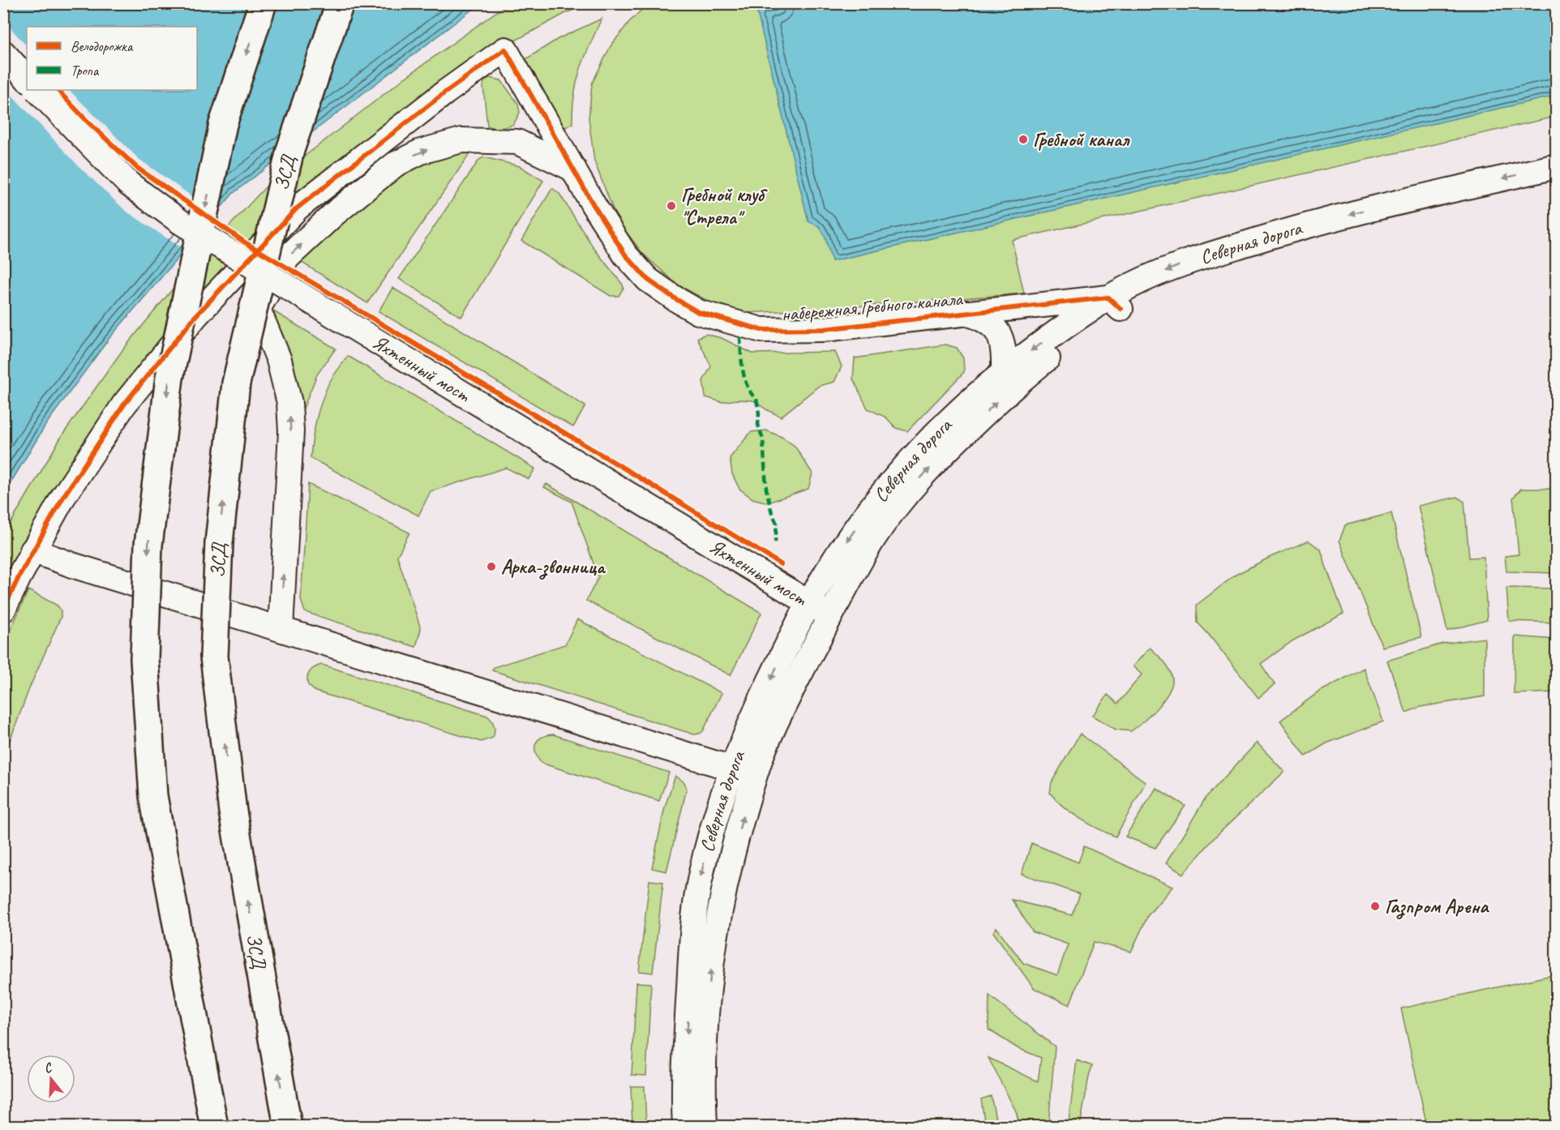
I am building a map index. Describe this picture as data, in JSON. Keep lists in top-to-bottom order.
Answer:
{
  "streets": {
    "highway": ["ЗСД"],
    "street": ["Северная дорога", "набережная Гребного канала", "Яхтенный мост"]
  },
  "crossings": [
    ["Северная дорога", "набережная Гребного канала"],
    ["Северная дорога", "Яхтенный мост"]
  ],
  "places": [
    "Гребной канал",
    "Гребной клуб \"Стрела\"",
    "Арка-звонница",
    "Газпром Арена"
  ],
  "legend": ["Велодорожка", "Тропа"],
  "north": "top"
}
